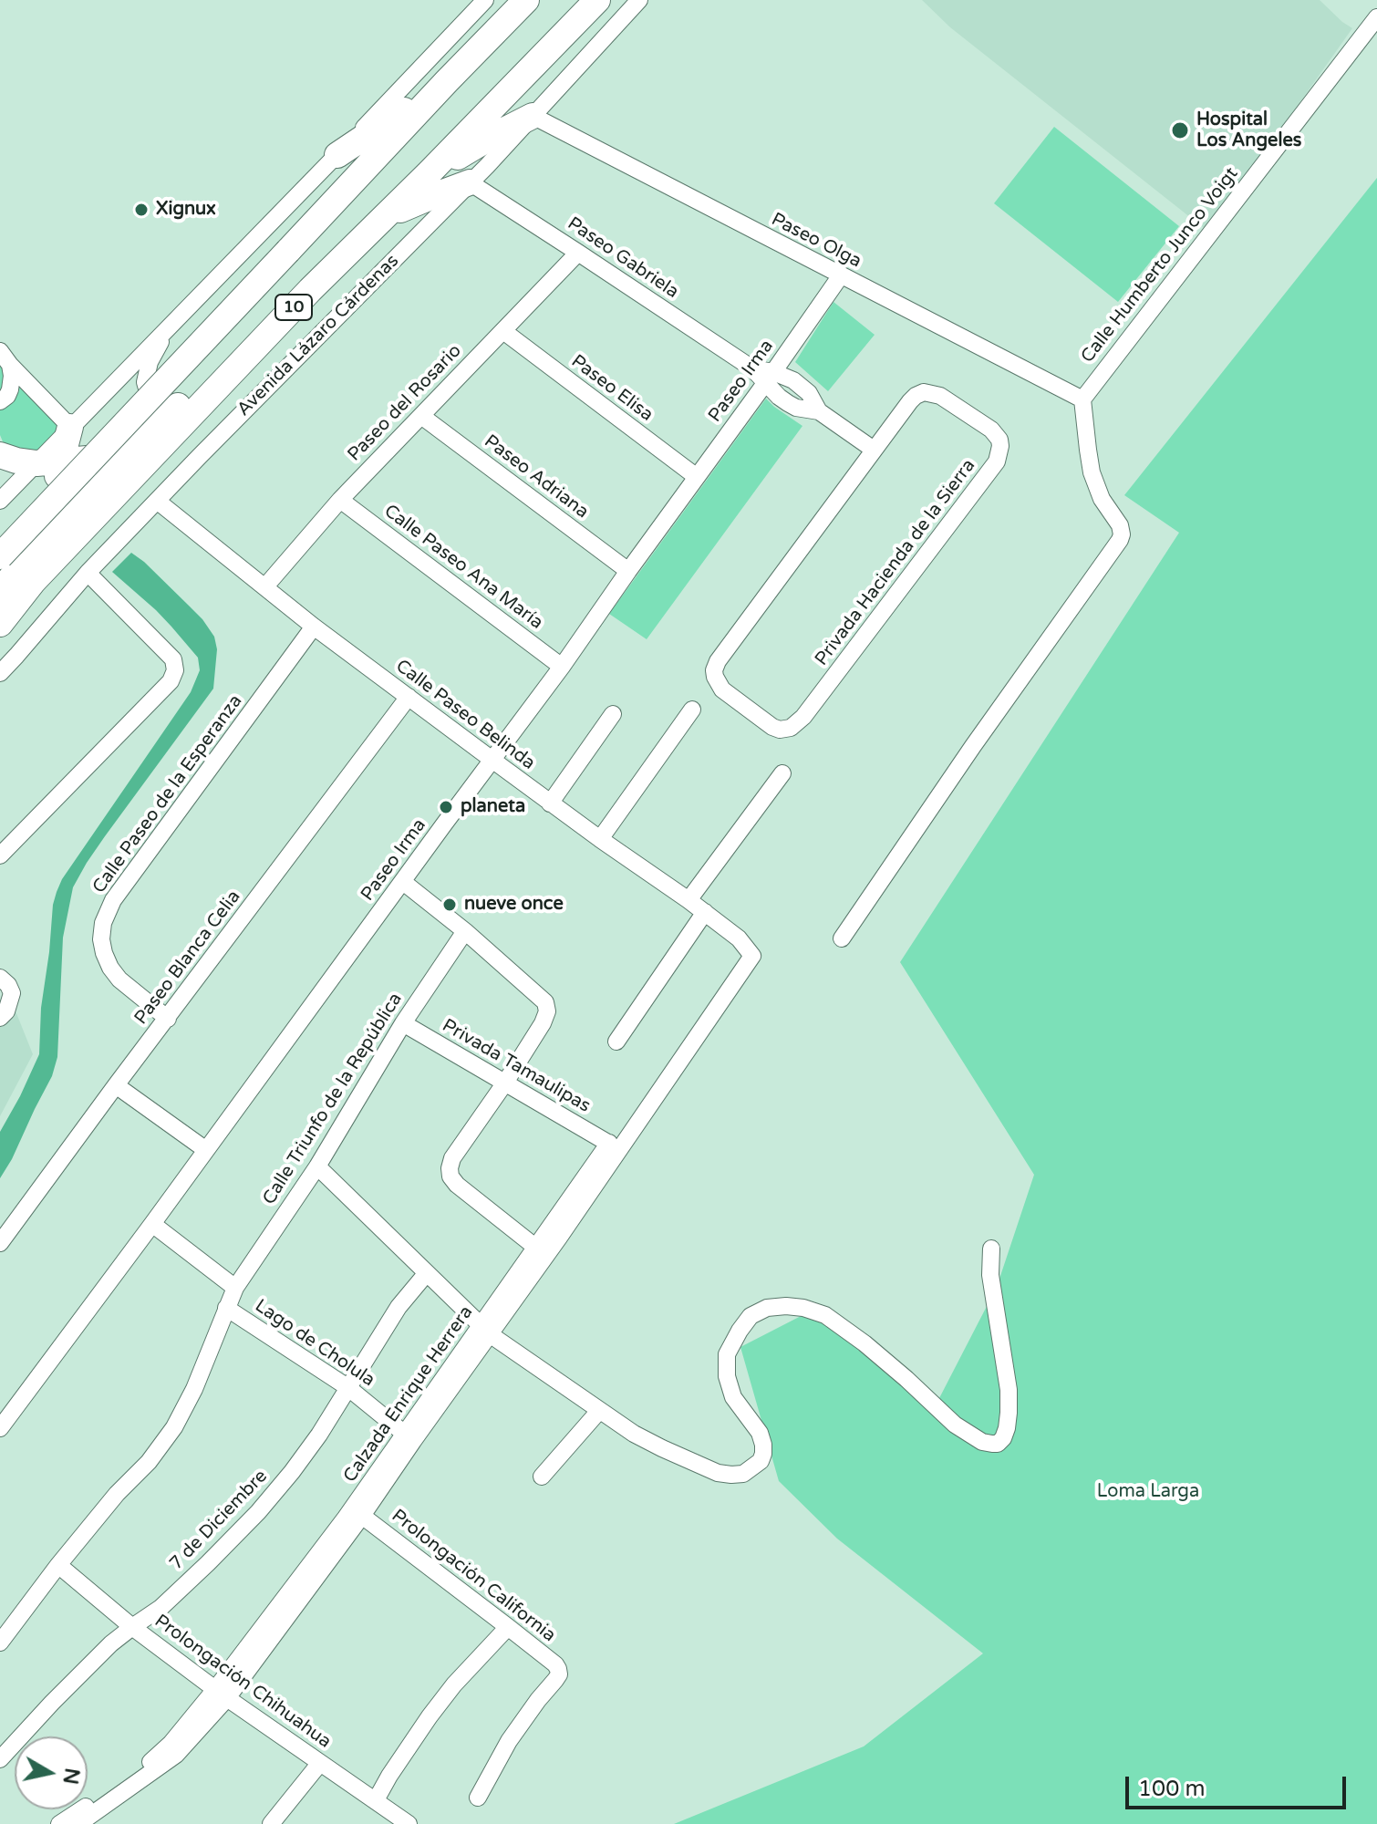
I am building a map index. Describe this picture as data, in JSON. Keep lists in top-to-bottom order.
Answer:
{
  "streets": {
    "highway": ["10", "Avenida Lázaro Cárdenas"],
    "street": [
      "Paseo Olga",
      "Paseo Gabriela",
      "Calle Humberto Junco Voigt",
      "Paseo Irma",
      "Paseo Elisa",
      "Paseo del Rosario",
      "Paseo Adriana",
      "Privada Hacienda de la Sierra",
      "Calle Paseo Ana María",
      "Calle Paseo Belinda",
      "Calle Paseo de la Esperanza",
      "Paseo Blanca Celia",
      "Privada Tamaulipas",
      "Calle Triunfo de la República",
      "Lago de Cholula",
      "Calzada Enrique Herrera",
      "7 de Diciembre",
      "Prolongación California",
      "Prolongación Chihuahua"
    ]
  },
  "crossings": [
    ["Paseo Olga", "Calle Humberto Junco Voigt"],
    ["Paseo Olga", "Avenida Lázaro Cárdenas"],
    ["Paseo Olga", "Paseo Irma"],
    ["Paseo Gabriela", "Avenida Lázaro Cárdenas"],
    ["Paseo Gabriela", "Paseo Irma"],
    ["Paseo Gabriela", "Paseo del Rosario"],
    ["Paseo Gabriela", "Privada Hacienda de la Sierra"],
    ["Avenida Lázaro Cárdenas", "Calle Paseo Belinda"],
    ["Paseo Irma", "Paseo Elisa"],
    ["Paseo Irma", "Paseo Adriana"],
    ["Paseo Irma", "Calle Paseo Ana María"],
    ["Paseo Irma", "Calle Paseo Belinda"],
    ["Paseo Elisa", "Paseo del Rosario"],
    ["Paseo del Rosario", "Paseo Adriana"],
    ["Paseo del Rosario", "Calle Paseo Ana María"],
    ["Paseo del Rosario", "Calle Paseo Belinda"],
    ["Calle Paseo Belinda", "Calle Paseo de la Esperanza"],
    ["Calle Paseo Belinda", "Paseo Blanca Celia"],
    ["Calle Paseo Belinda", "Calzada Enrique Herrera"],
    ["Calle Paseo de la Esperanza", "Paseo Blanca Celia"],
    ["Privada Tamaulipas", "Calle Triunfo de la República"],
    ["Privada Tamaulipas", "Calzada Enrique Herrera"],
    ["Calle Triunfo de la República", "Lago de Cholula"],
    ["Calle Triunfo de la República", "Prolongación Chihuahua"],
    ["Lago de Cholula", "Calzada Enrique Herrera"],
    ["Lago de Cholula", "7 de Diciembre"],
    ["Calzada Enrique Herrera", "Prolongación California"],
    ["Calzada Enrique Herrera", "Prolongación Chihuahua"],
    ["7 de Diciembre", "Prolongación Chihuahua"]
  ],
  "parks": ["Loma Larga"],
  "places": [
    "Hospital Los Angeles",
    "Xignux",
    "planeta",
    "nueve once"
  ],
  "scale_bar": "100 m",
  "north": "right"
}
